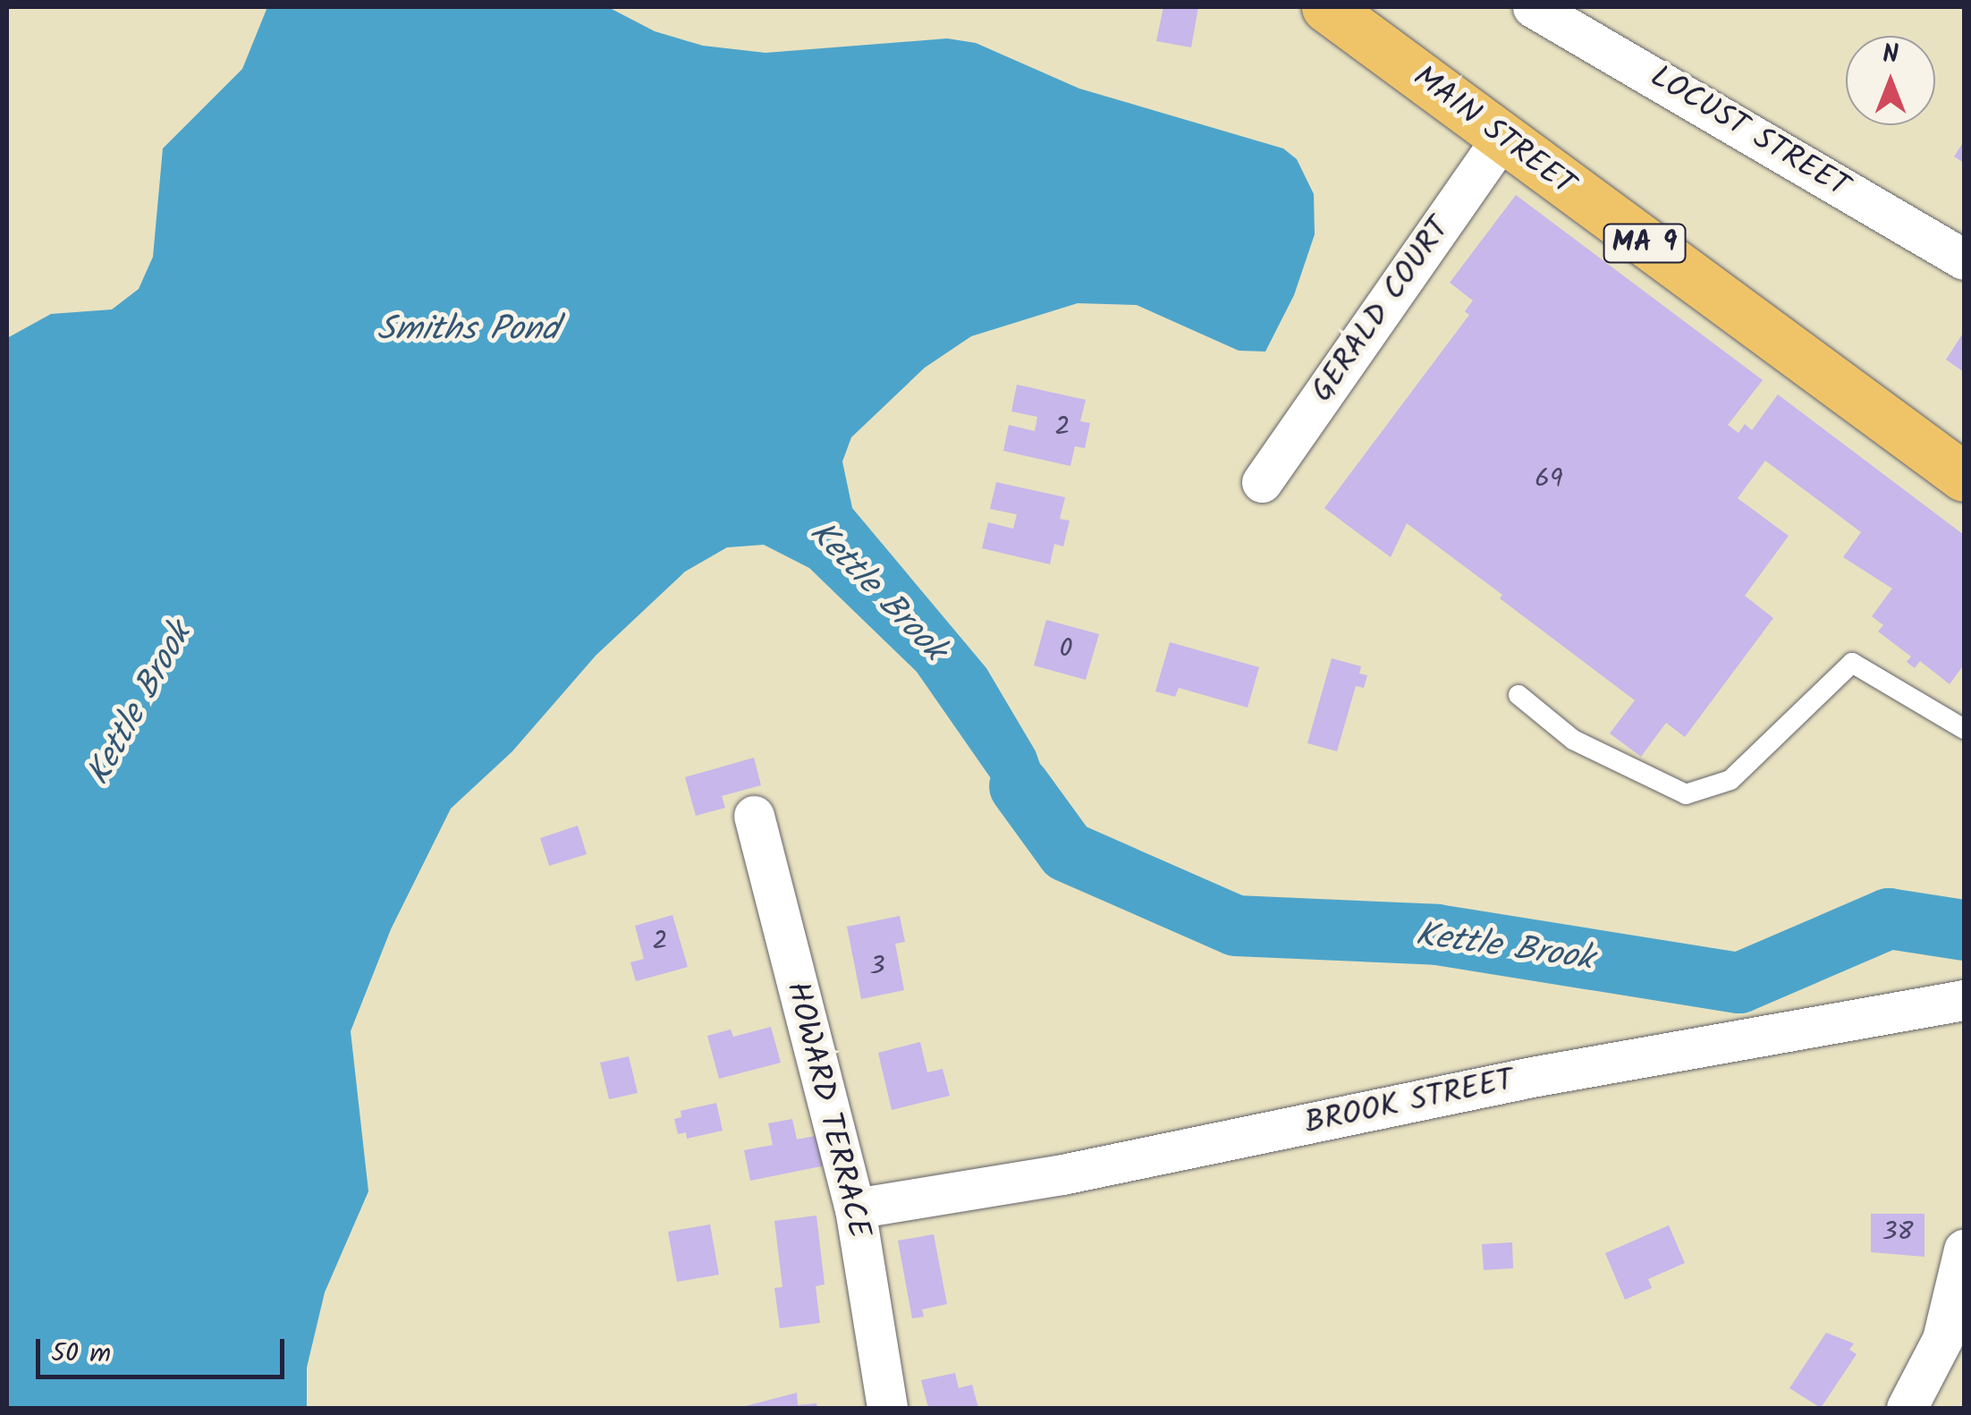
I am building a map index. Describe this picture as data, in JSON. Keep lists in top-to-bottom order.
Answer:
{
  "streets": {
    "highway": ["MAIN STREET", "MA 9"],
    "street": [
      "LOCUST STREET",
      "GERALD COURT",
      "BROOK STREET",
      "HOWARD TERRACE"
    ]
  },
  "crossings": [
    ["MAIN STREET", "GERALD COURT"],
    ["BROOK STREET", "HOWARD TERRACE"]
  ],
  "water": ["Smiths Pond", "Kettle Brook"],
  "house_numbers": [
    "2",
    "69",
    "0",
    "2",
    "3",
    "38"
  ],
  "scale_bar": "50 m",
  "north": "top"
}
